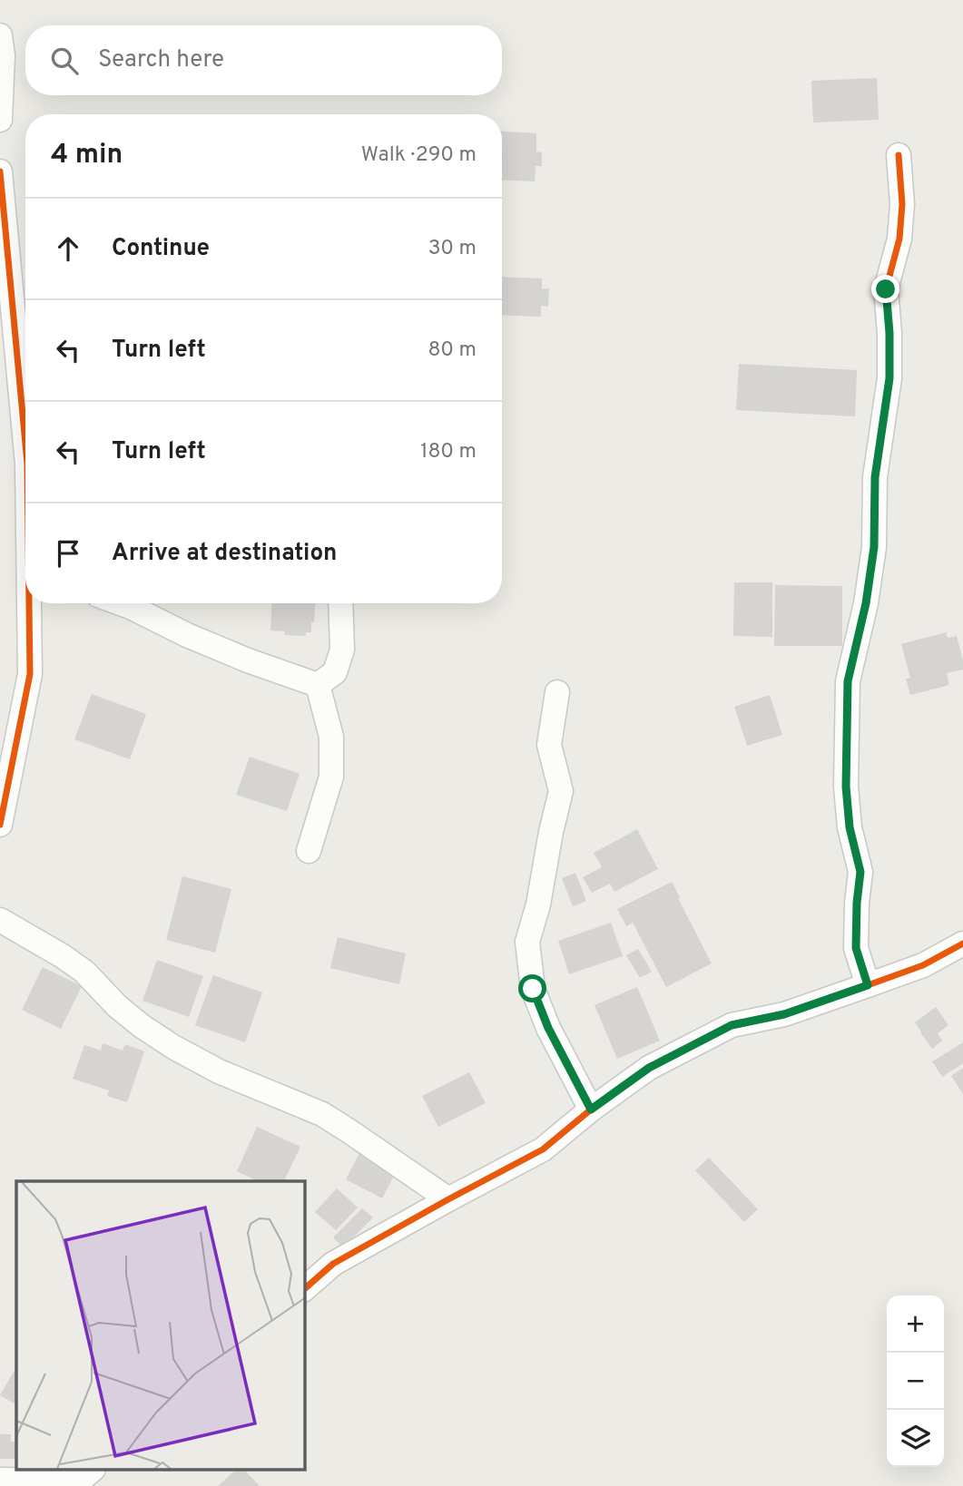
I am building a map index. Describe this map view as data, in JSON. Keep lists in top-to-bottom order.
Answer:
{
  "page": {
    "search": "Search here",
    "heading": ["4 min", "Walk · 290 m"],
    "list": [
      ["Continue", "30 m"],
      ["Turn left", "80 m"],
      ["Turn left", "180 m"],
      "Arrive at destination"
    ],
    "map_buttons": ["+", "−"]
  }
}
